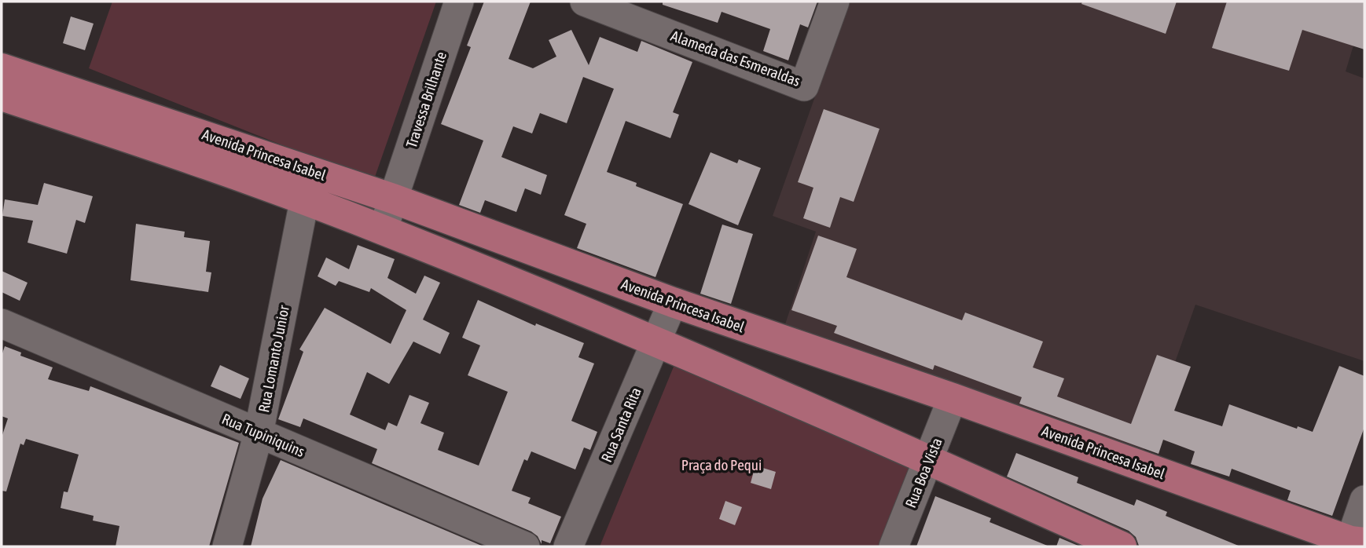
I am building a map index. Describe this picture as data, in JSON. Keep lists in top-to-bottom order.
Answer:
{
  "streets": {
    "main road": ["Avenida Princesa Isabel"],
    "street": [
      "Alameda das Esmeraldas",
      "Travessa Brilhante",
      "Rua Lomanto Junior",
      "Rua Santa Rita",
      "Rua Tupiniquins",
      "Rua Boa Vista"
    ]
  },
  "crossings": [
    ["Travessa Brilhante", "Avenida Princesa Isabel"],
    ["Avenida Princesa Isabel", "Rua Lomanto Junior"],
    ["Avenida Princesa Isabel", "Rua Santa Rita"],
    ["Avenida Princesa Isabel", "Rua Boa Vista"],
    ["Rua Lomanto Junior", "Rua Tupiniquins"]
  ],
  "parks": ["Praça do Pequi"]
}
